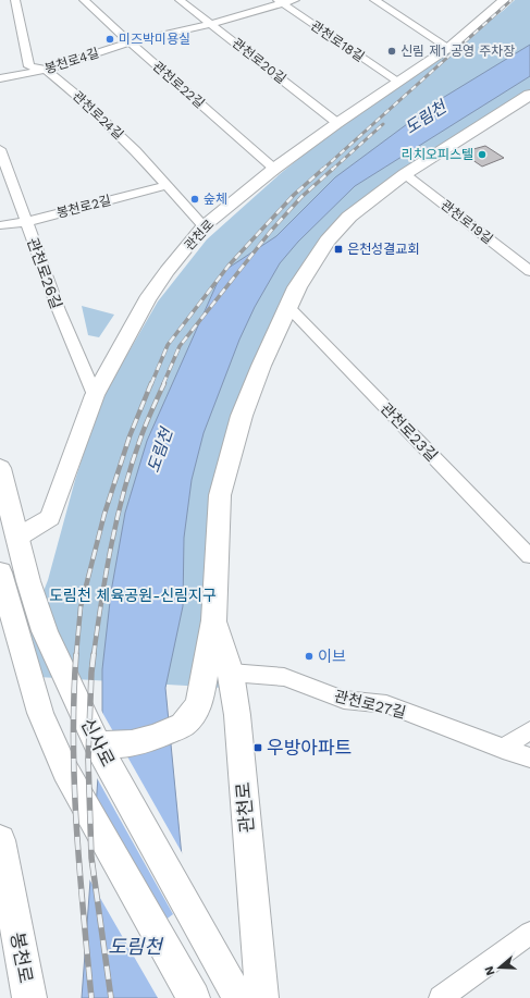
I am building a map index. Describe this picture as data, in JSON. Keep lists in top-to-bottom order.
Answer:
{
  "streets": {
    "main road": ["관천로", "신사로", "봉천로"],
    "street": [
      "관천로18길",
      "봉천로4길",
      "관천로20길",
      "관천로22길",
      "관천로24길",
      "봉천로2길",
      "관천로19길",
      "관천로26길",
      "관천로23길",
      "관천로27길"
    ]
  },
  "crossings": [
    ["관천로18길", "봉천로4길"],
    ["관천로18길", "관천로"],
    ["봉천로4길", "관천로20길"],
    ["봉천로4길", "관천로22길"],
    ["봉천로4길", "관천로24길"],
    ["관천로20길", "관천로"],
    ["관천로22길", "관천로"],
    ["관천로24길", "봉천로2길"],
    ["관천로24길", "관천로"],
    ["봉천로2길", "관천로26길"],
    ["관천로19길", "관천로"],
    ["관천로", "관천로26길"],
    ["관천로", "관천로23길"],
    ["관천로", "관천로27길"],
    ["관천로", "신사로"]
  ],
  "water": ["도림천"],
  "parks": ["도림천 체육공원-신림지구"],
  "places": {
    "other": [
      "미즈박미용실",
      "신림 제1 공영 주차장",
      "리치오피스텔",
      "숲체",
      "이브"
    ],
    "transit": ["은천성결교회", "우방아파트"]
  },
  "north": "left"
}
